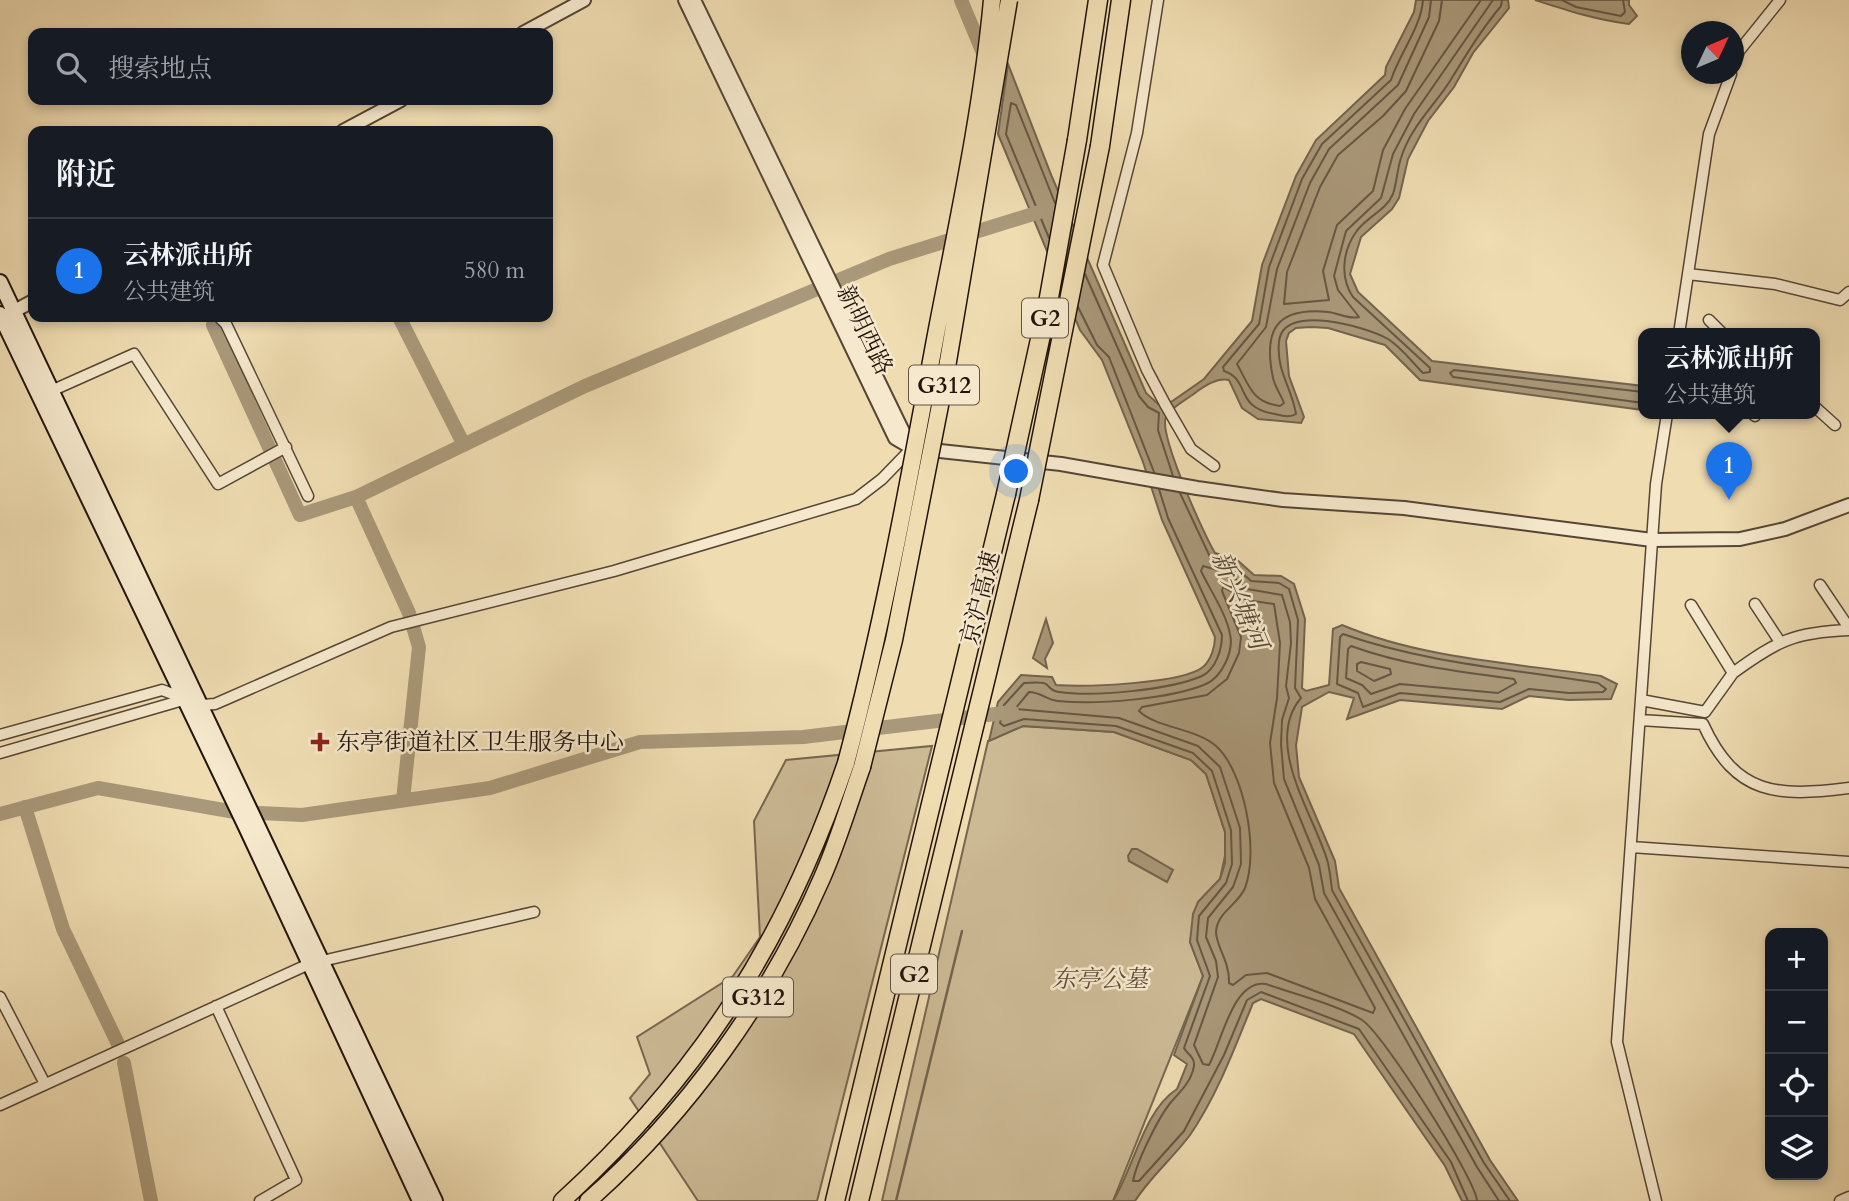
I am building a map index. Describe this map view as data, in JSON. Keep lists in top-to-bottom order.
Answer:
{
  "streets": {
    "highway": ["G2", "G312", "京沪高速"],
    "street": ["新明西路"]
  },
  "water": ["新兴塘河"],
  "parks": ["东亭公墓"],
  "places": {
    "health": ["东亭街道社区卫生服务中心"]
  },
  "north": "top right",
  "page": {
    "search": "搜索地点",
    "heading": "附近",
    "list": [
      {
        "mark": "1",
        "name": "云林派出所",
        "note": "公共建筑",
        "value": "580 m"
      }
    ],
    "popup": ["云林派出所", "公共建筑"],
    "pins": "1",
    "map_buttons": ["+", "−"]
  }
}
